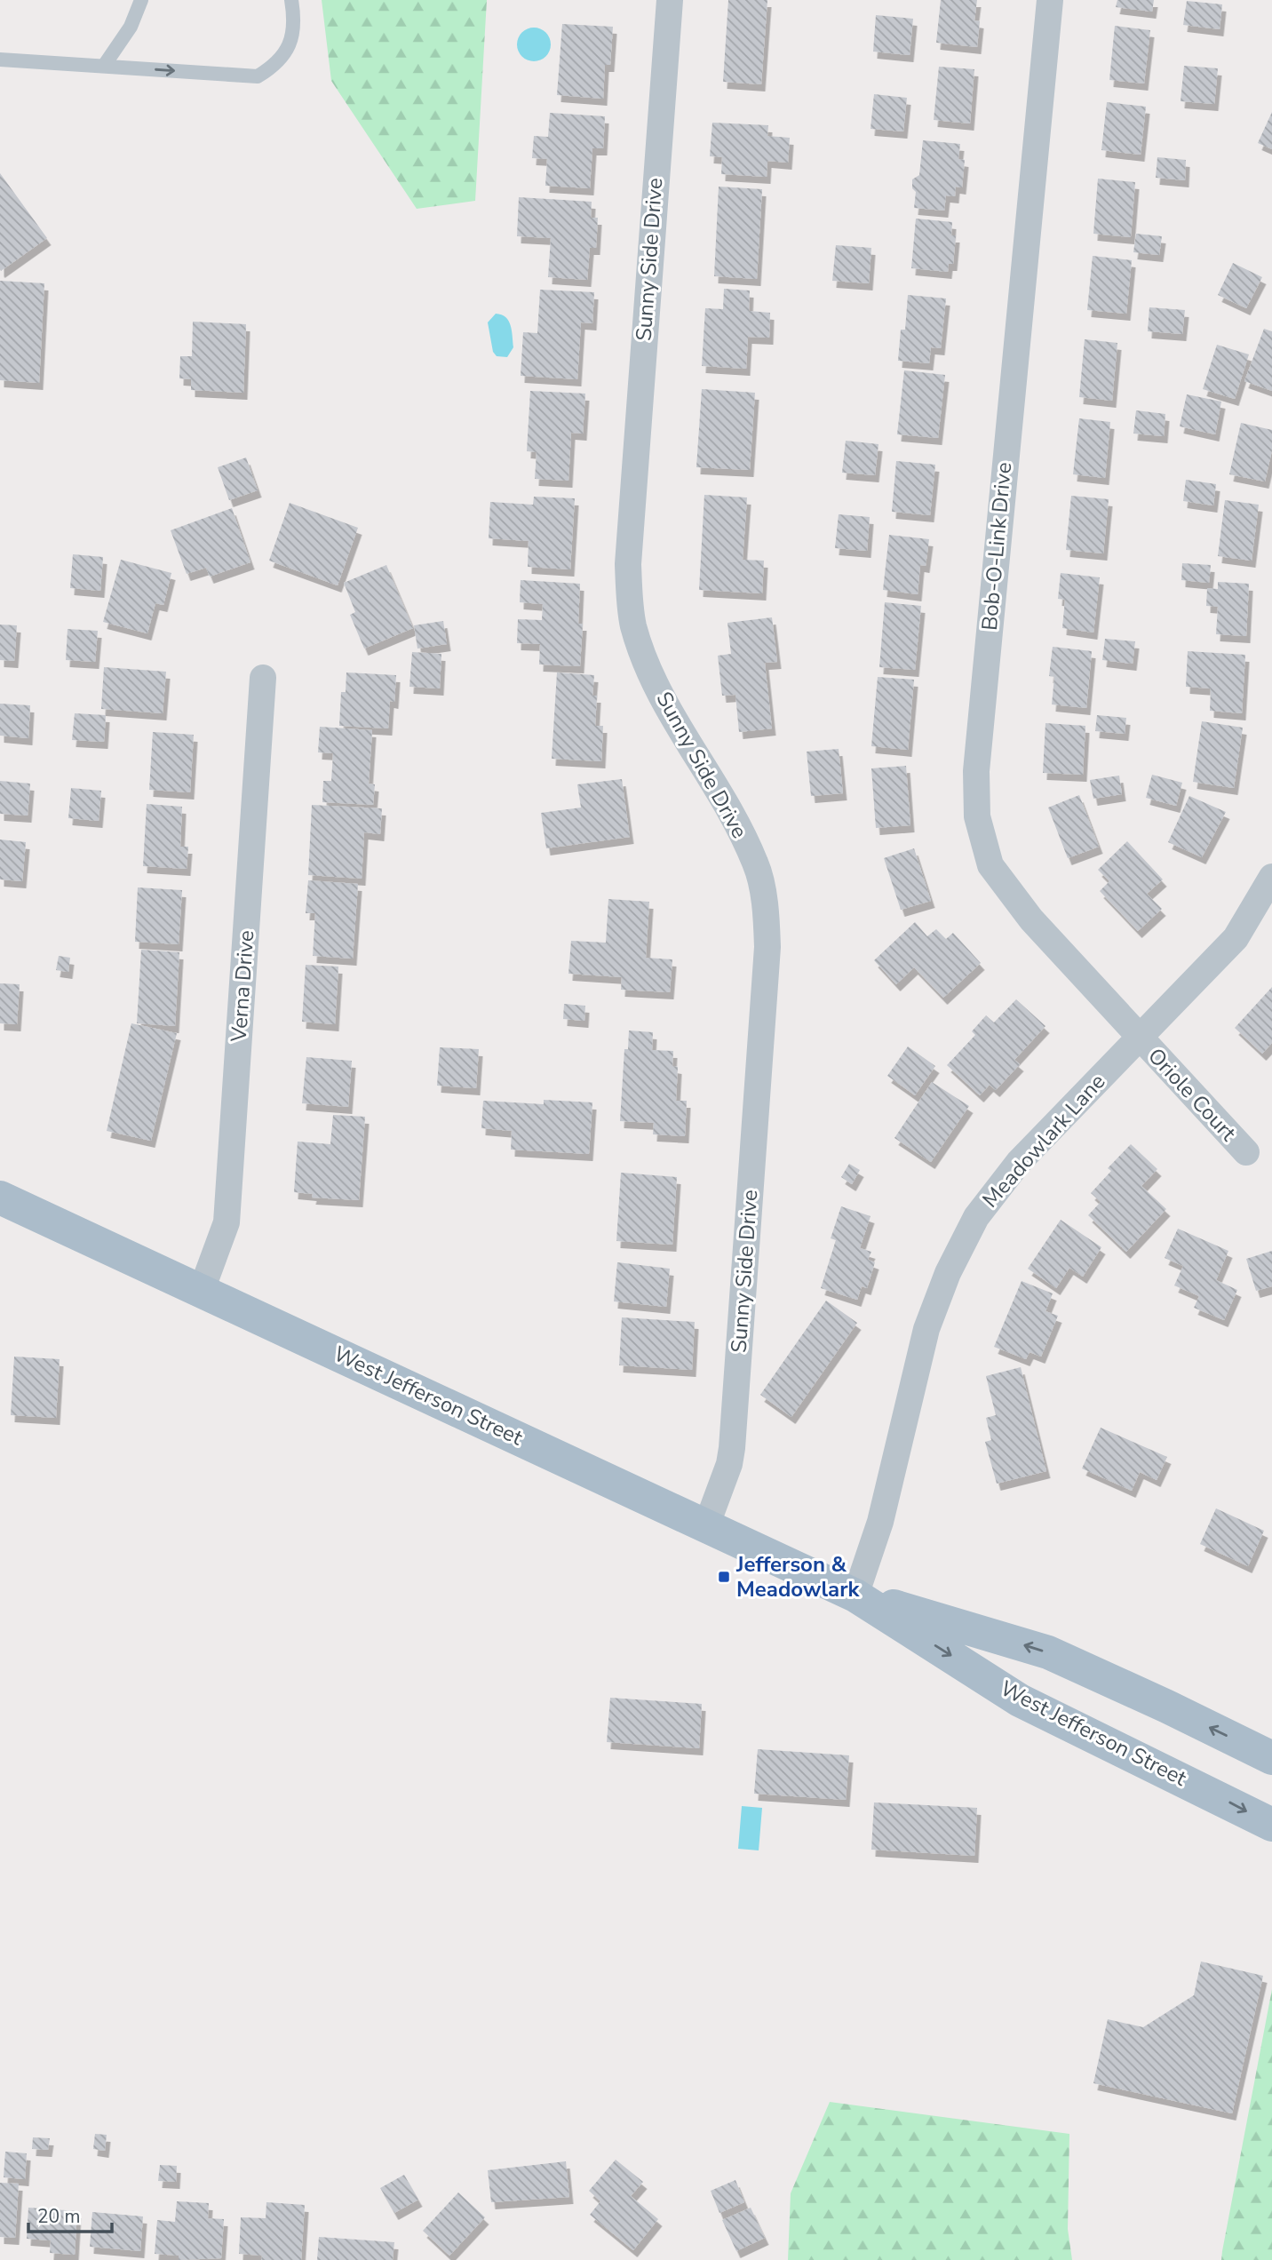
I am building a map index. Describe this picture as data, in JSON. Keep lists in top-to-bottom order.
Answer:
{
  "streets": {
    "main road": ["West Jefferson Street"],
    "street": [
      "Sunny Side Drive",
      "Bob-O-Link Drive",
      "Verna Drive",
      "Oriole Court",
      "Meadowlark Lane"
    ]
  },
  "crossings": [
    ["Sunny Side Drive", "West Jefferson Street"],
    ["Bob-O-Link Drive", "Oriole Court"],
    ["Bob-O-Link Drive", "Meadowlark Lane"],
    ["Verna Drive", "West Jefferson Street"],
    ["Oriole Court", "Meadowlark Lane"],
    ["Meadowlark Lane", "West Jefferson Street"]
  ],
  "places": {
    "transit": ["Jefferson & Meadowlark"]
  },
  "scale_bar": "20 m"
}
